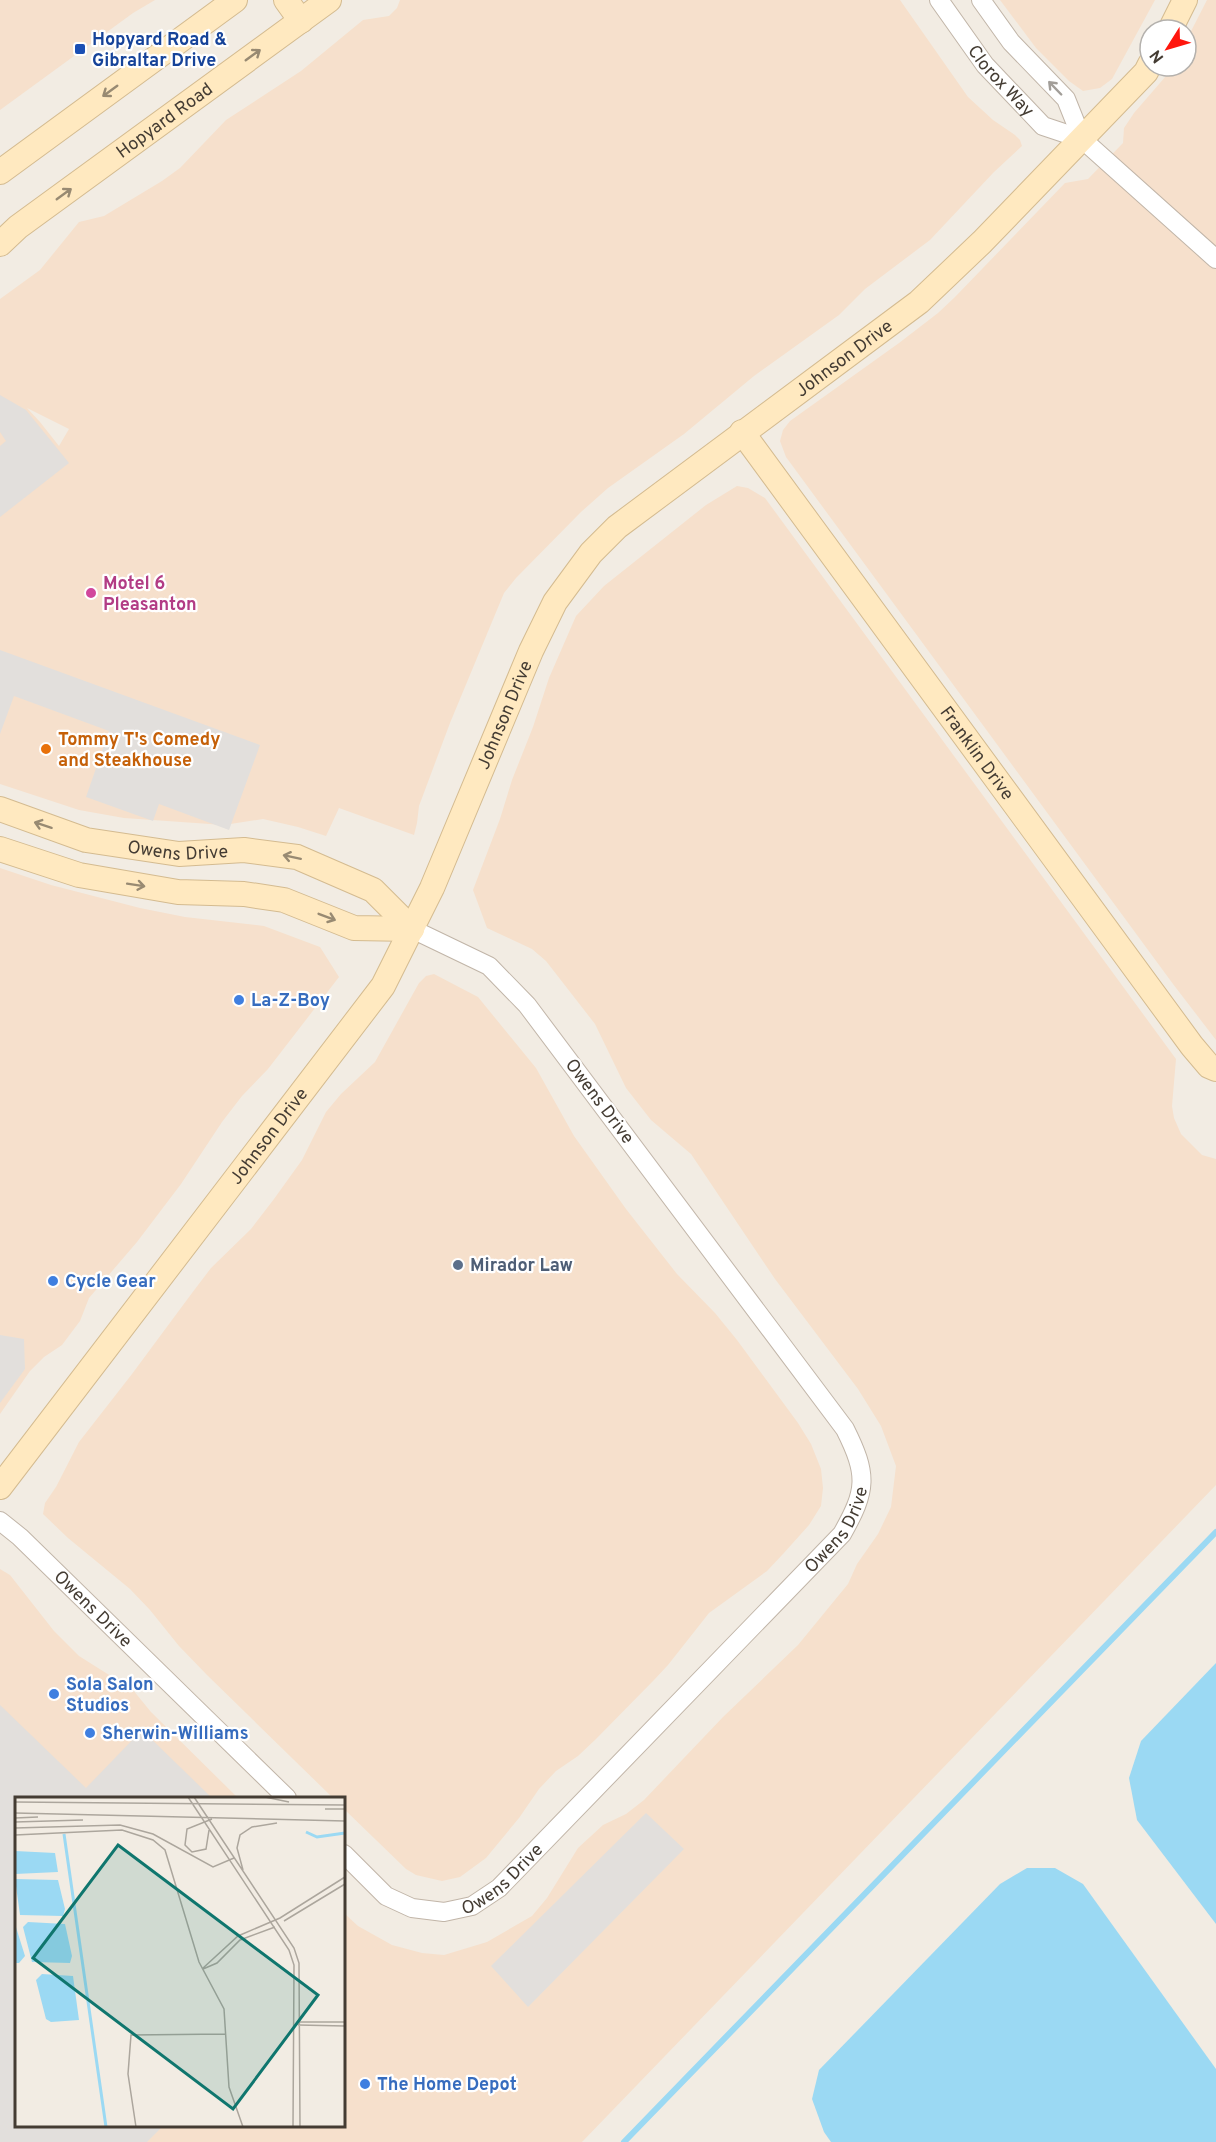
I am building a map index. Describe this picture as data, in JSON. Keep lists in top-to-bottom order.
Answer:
{
  "streets": {
    "street": [
      "Clorox Way",
      "Hopyard Road",
      "Johnson Drive",
      "Franklin Drive",
      "Owens Drive"
    ]
  },
  "crossings": [
    ["Clorox Way", "Johnson Drive"],
    ["Johnson Drive", "Franklin Drive"],
    ["Johnson Drive", "Owens Drive"]
  ],
  "places": {
    "transit": ["Hopyard Road & Gibraltar Drive"],
    "other": [
      "Motel 6 Pleasanton",
      "Tommy T's Comedy and Steakhouse",
      "La-Z-Boy",
      "Mirador Law",
      "Cycle Gear",
      "Sola Salon Studios",
      "Sherwin-Williams",
      "The Home Depot"
    ]
  },
  "north": "bottom left"
}
